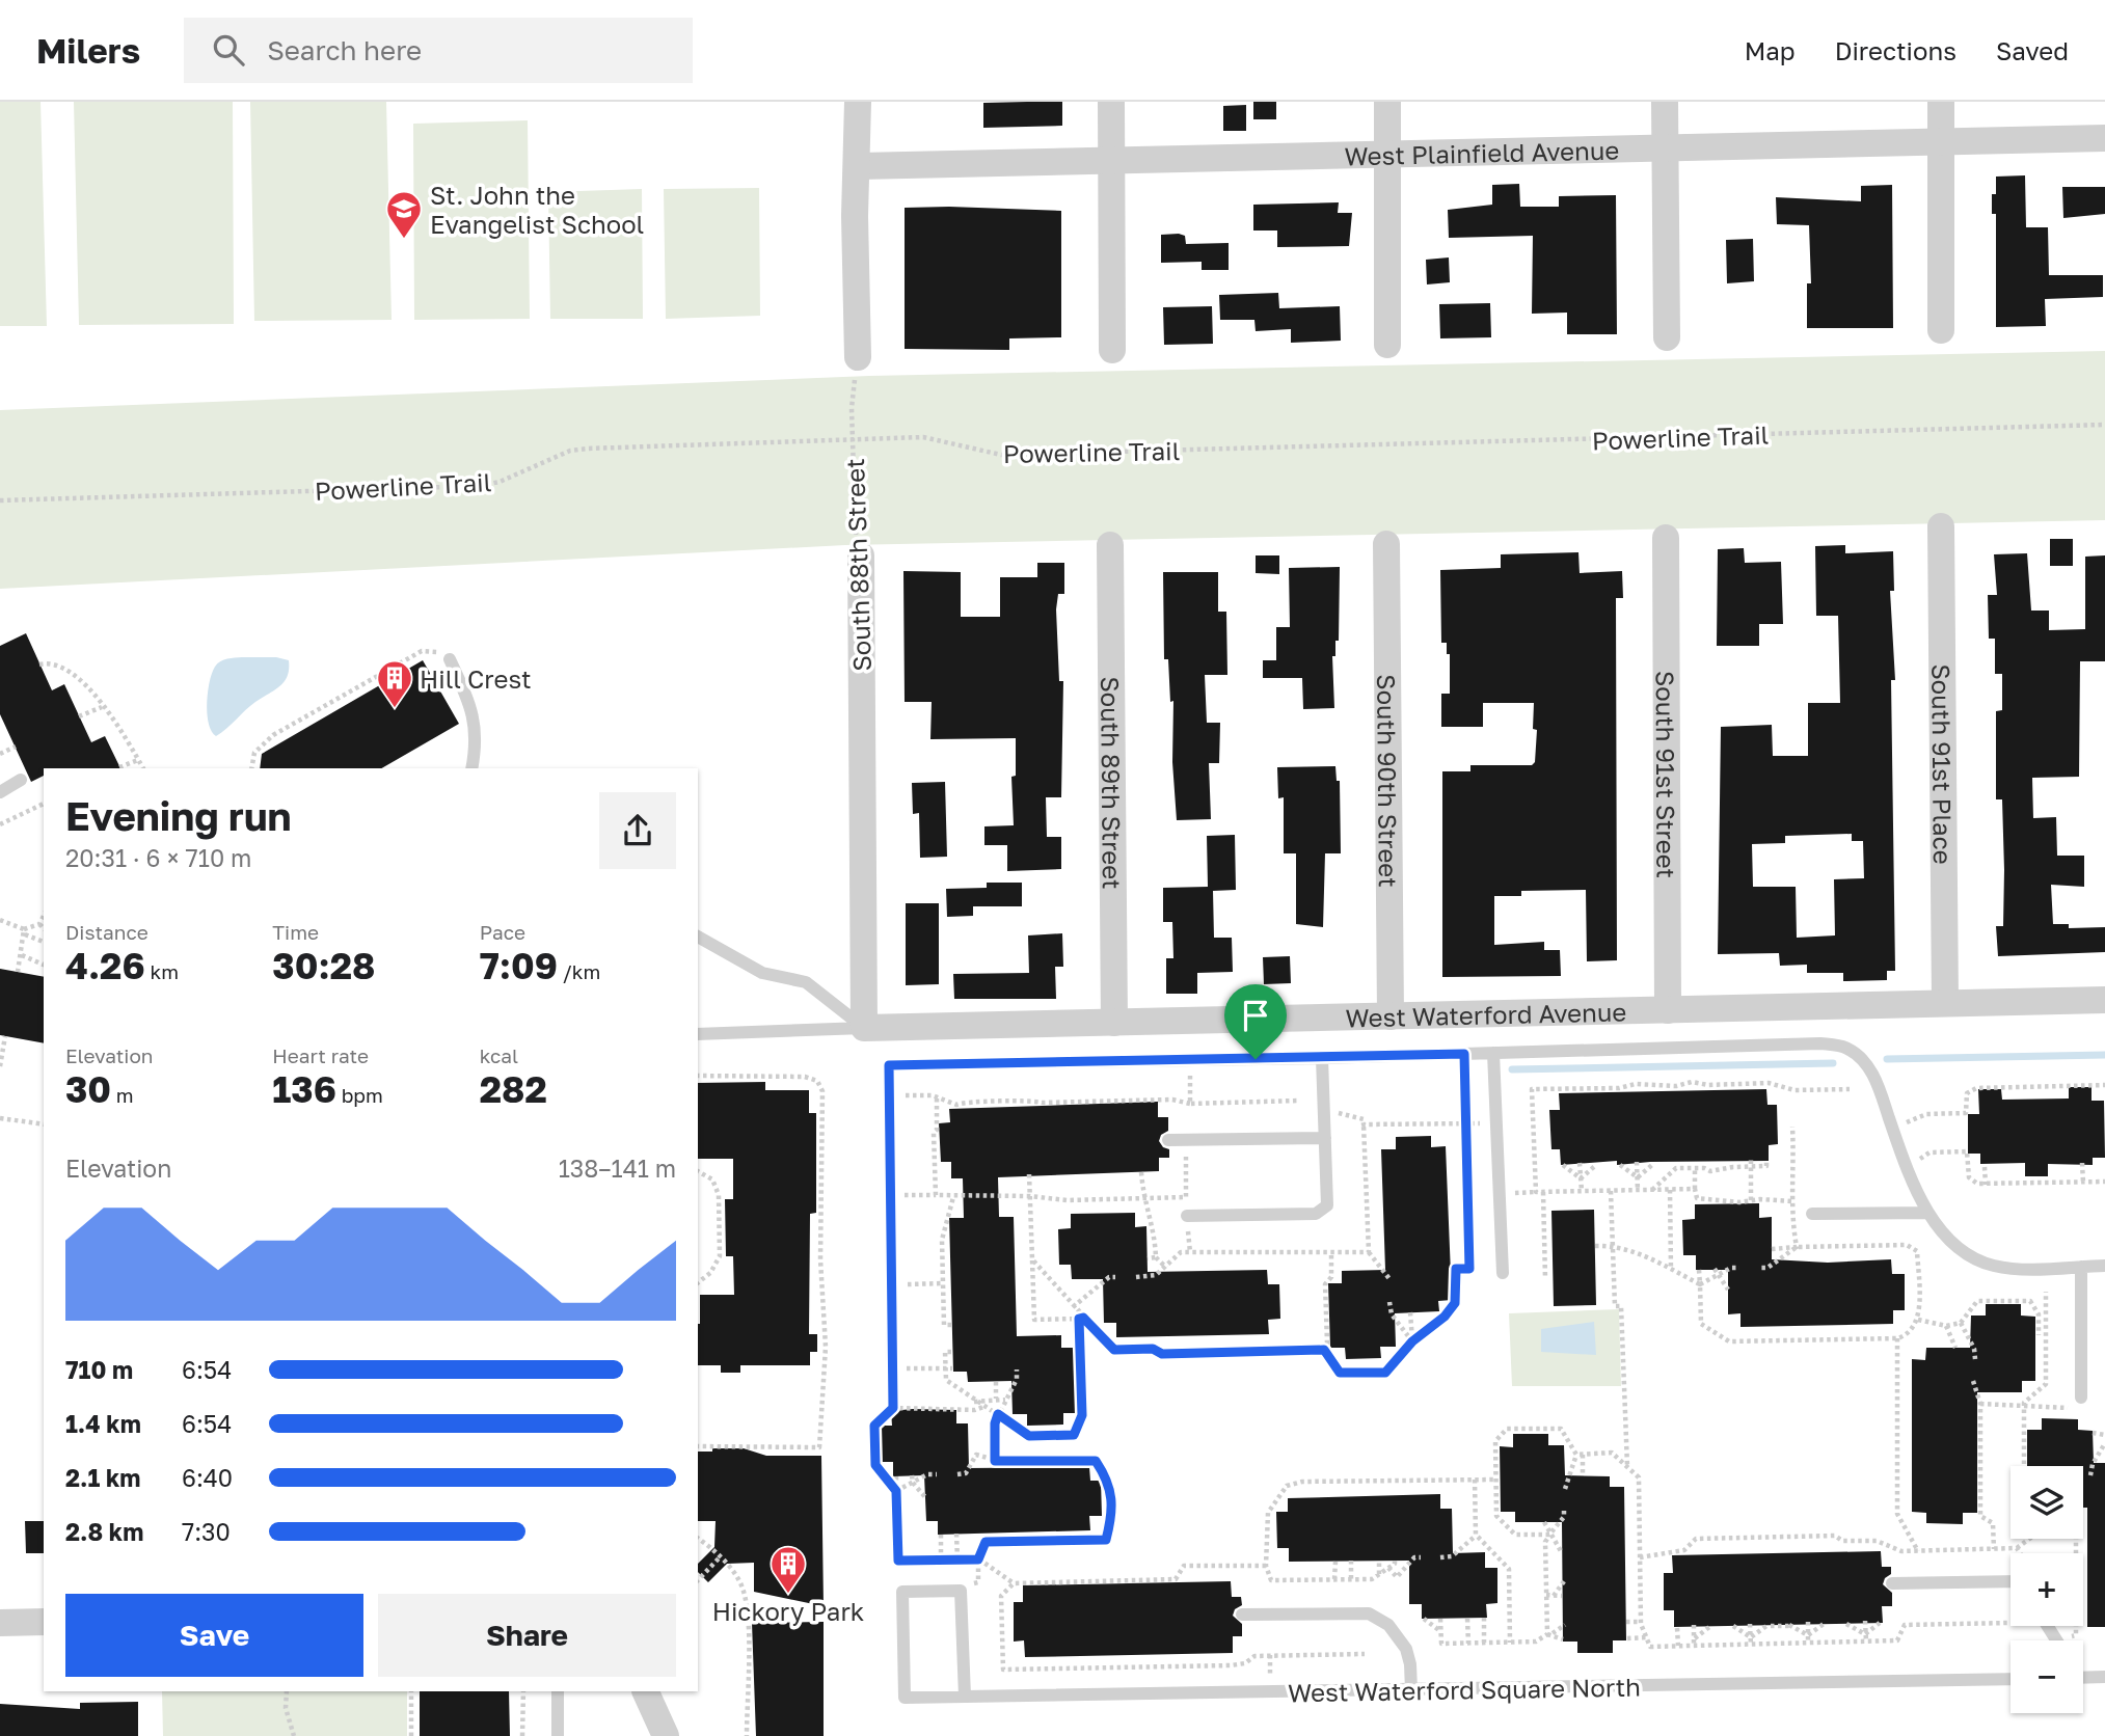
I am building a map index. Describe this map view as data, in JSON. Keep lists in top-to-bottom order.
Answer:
{
  "streets": {
    "street": [
      "West Plainfield Avenue",
      "South 88th Street",
      "South 91st Place",
      "South 91st Street",
      "South 90th Street",
      "South 89th Street",
      "West Waterford Avenue"
    ],
    "lane": ["West Waterford Square North"],
    "path": ["Powerline Trail"]
  },
  "crossings": [
    ["Powerline Trail", "South 88th Street"],
    ["South 88th Street", "West Waterford Avenue"],
    ["South 91st Place", "West Waterford Avenue"],
    ["South 91st Street", "West Waterford Avenue"],
    ["South 90th Street", "West Waterford Avenue"],
    ["South 89th Street", "West Waterford Avenue"]
  ],
  "places": {
    "school or university": ["St. John the Evangelist School"],
    "building": ["Hill Crest", "Hickory Park"]
  },
  "page": {
    "header": "Milers",
    "search": "Search here",
    "nav": ["Map", "Directions", "Saved"],
    "heading": ["Evening run", "20:31 · 6 × 710 m"],
    "stats": [
      ["Distance", "4.26 km"],
      ["Time", "30:28"],
      ["Pace", "7:09 /km"],
      ["Elevation", "30 m"],
      ["Heart rate", "136 bpm"],
      ["kcal", "282"]
    ],
    "chart": ["Elevation", "138–141 m"],
    "list": [
      {
        "name": "710 m",
        "note": "6:54"
      },
      {
        "name": "1.4 km",
        "note": "6:54"
      },
      {
        "name": "2.1 km",
        "note": "6:40"
      },
      {
        "name": "2.8 km",
        "note": "7:30"
      }
    ],
    "map_buttons": ["+", "−"],
    "buttons": ["Save", "Share"]
  }
}
